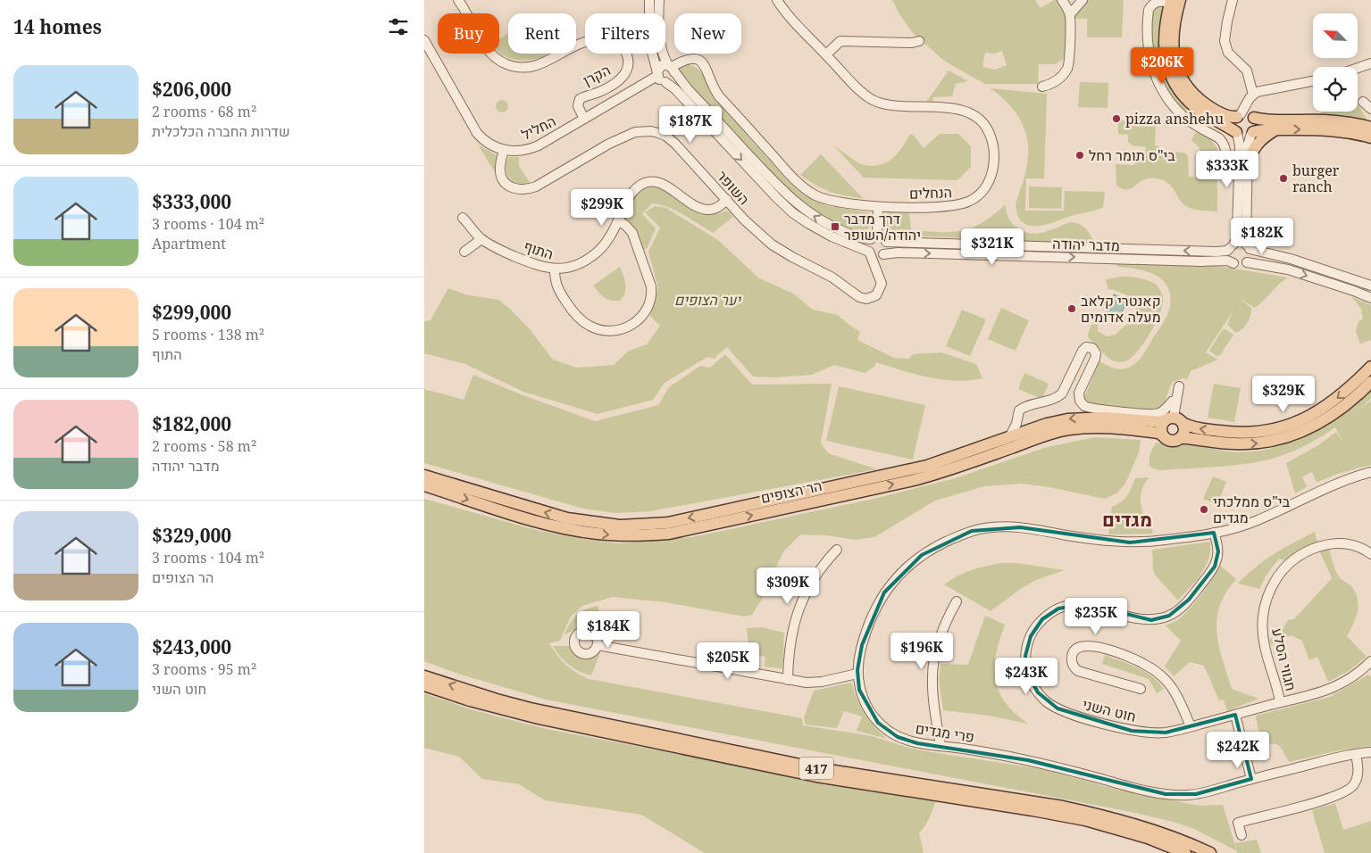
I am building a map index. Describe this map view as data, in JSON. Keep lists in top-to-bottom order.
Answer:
{
  "streets": {
    "main road": ["הר הצופים", "417"],
    "street": [
      "הקרן",
      "החליל",
      "השופר",
      "הנחלים",
      "מדבר יהודה",
      "התוף",
      "חגווי הסלע",
      "חוט השני",
      "פרי מגדים"
    ]
  },
  "crossings": [
    ["הקרן", "החליל"],
    ["החליל", "השופר"],
    ["החליל", "הנחלים"],
    ["השופר", "מדבר יהודה"],
    ["השופר", "התוף"],
    ["חגווי הסלע", "חוט השני"],
    ["חוט השני", "פרי מגדים"]
  ],
  "districts": ["מגדים"],
  "parks": ["יער הצופים"],
  "places": {
    "other": [
      "pizza anshehu",
      "בי\"ס תומר רחל",
      "burger ranch",
      "קאנטרי קלאב מעלה אדומים",
      "בי\"ס ממלכתי מגדים"
    ],
    "transit": ["דרך מדבר יהודה/השופר"]
  },
  "north": "top left",
  "page": {
    "heading": "14 homes",
    "chip": [
      "Buy",
      "Rent",
      "Filters",
      "New"
    ],
    "price": [
      "$206K",
      "$187K",
      "$333K",
      "$299K",
      "$182K",
      "$321K",
      "$329K",
      "$309K",
      "$235K",
      "$184K",
      "$196K",
      "$205K",
      "$243K",
      "$242K"
    ],
    "list": [
      {
        "name": "$206,000",
        "note": "2 rooms · 68 m² · שדרות החברה הכלכלית"
      },
      {
        "name": "$333,000",
        "note": "3 rooms · 104 m² · Apartment"
      },
      {
        "name": "$299,000",
        "note": "5 rooms · 138 m² · התוף"
      },
      {
        "name": "$182,000",
        "note": "2 rooms · 58 m² · מדבר יהודה"
      },
      {
        "name": "$329,000",
        "note": "3 rooms · 104 m² · הר הצופים"
      },
      {
        "name": "$243,000",
        "note": "3 rooms · 95 m² · חוט השני"
      }
    ]
  }
}
